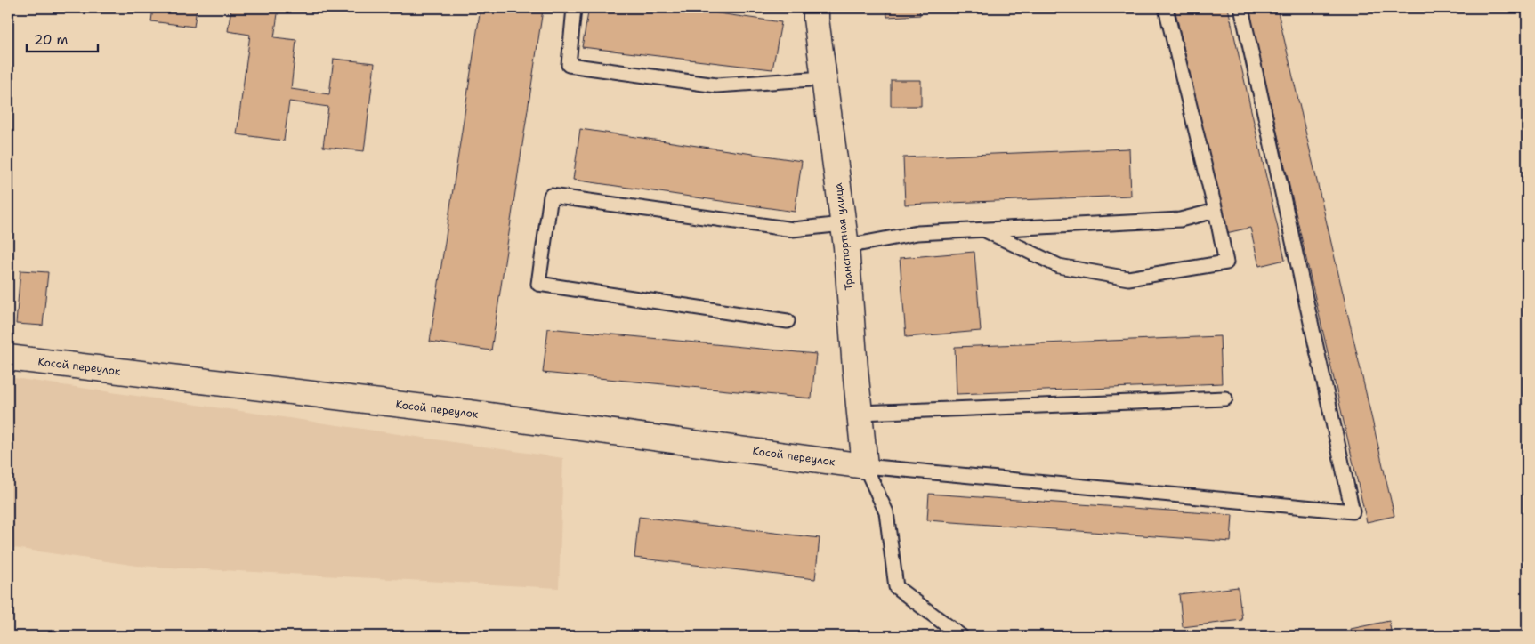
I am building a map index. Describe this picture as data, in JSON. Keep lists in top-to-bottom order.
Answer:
{
  "streets": {
    "street": ["Транспортная улица", "Косой переулок"]
  },
  "crossings": [
    ["Транспортная улица", "Косой переулок"]
  ],
  "scale_bar": "20 m"
}
